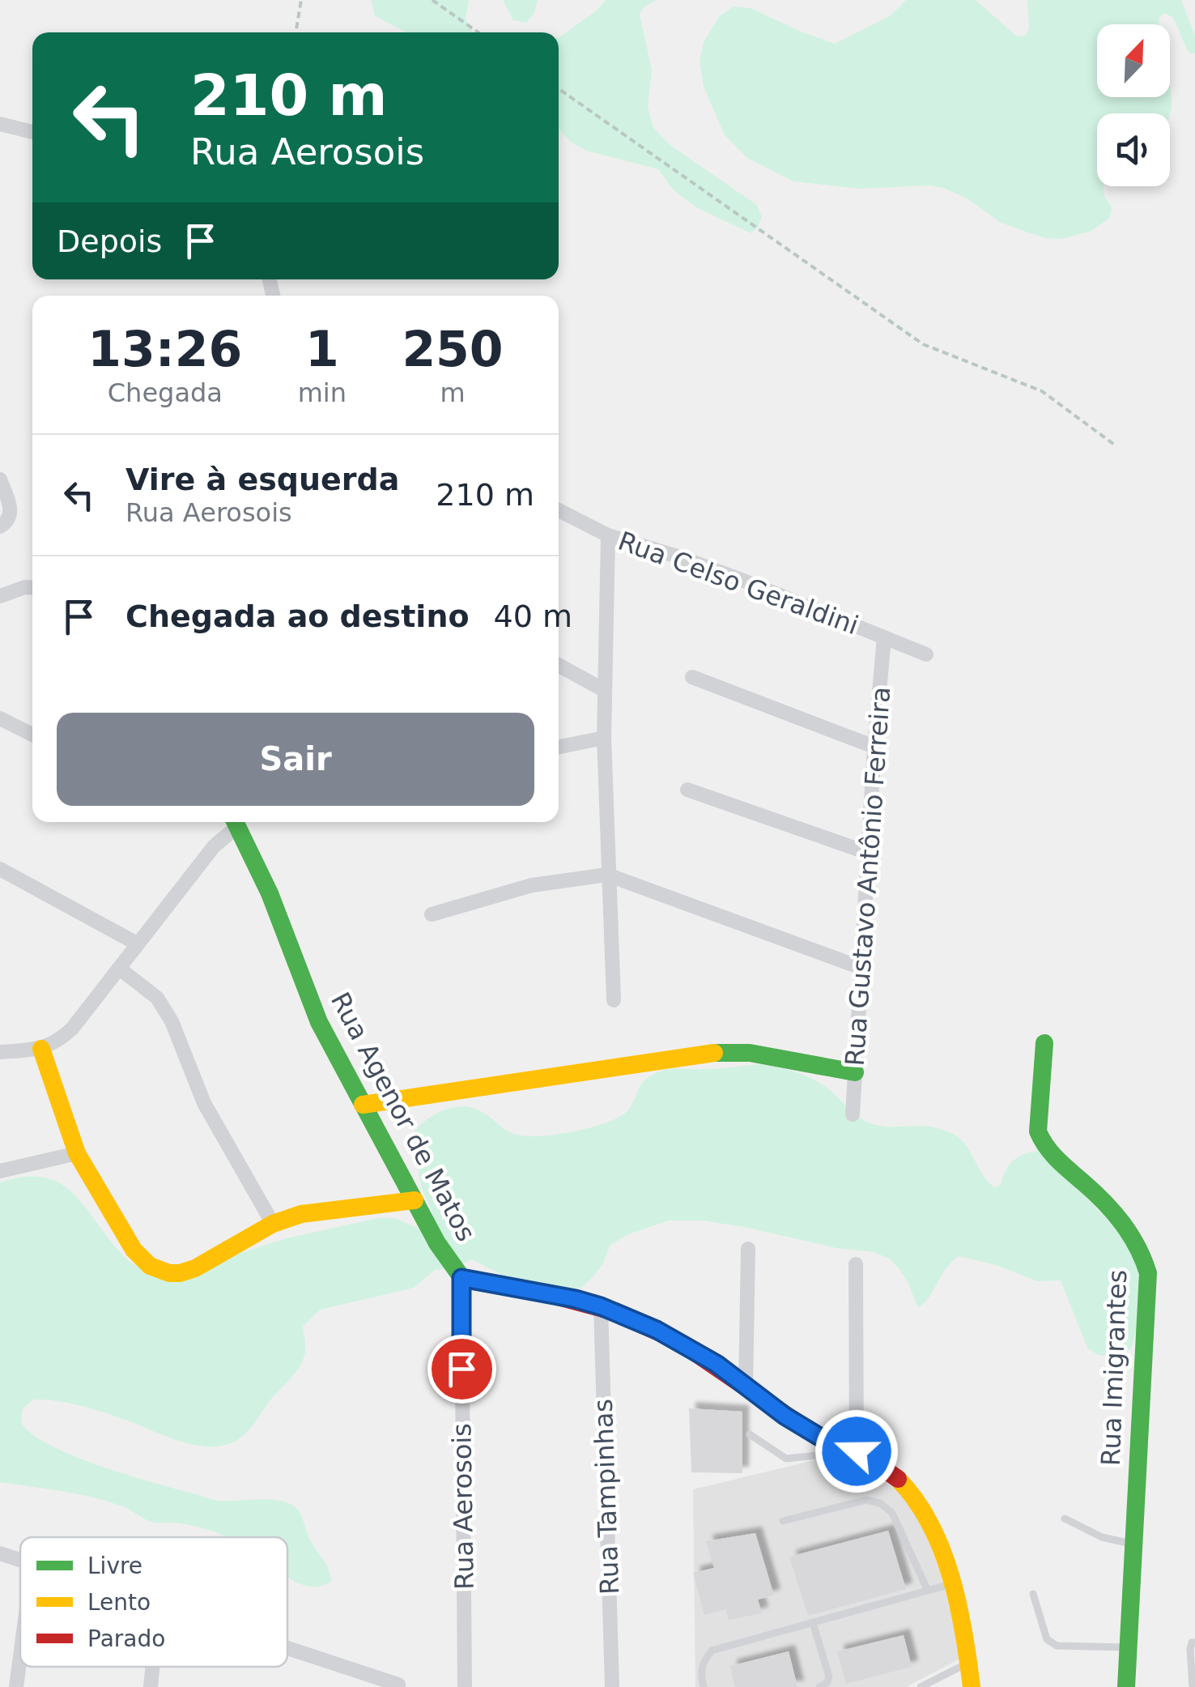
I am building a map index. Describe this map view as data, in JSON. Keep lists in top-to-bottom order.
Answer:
{
  "streets": {
    "street": [
      "Rua Celso Geraldini",
      "Rua Gustavo Antônio Ferreira",
      "Rua Agenor de Matos",
      "Rua Imigrantes",
      "Rua Tampinhas",
      "Rua Aerosois"
    ]
  },
  "crossings": [
    ["Rua Celso Geraldini", "Rua Gustavo Antônio Ferreira"],
    ["Rua Agenor de Matos", "Rua Tampinhas"],
    ["Rua Agenor de Matos", "Rua Aerosois"]
  ],
  "legend": ["Livre", "Lento", "Parado"],
  "north": "top right",
  "page": {
    "turn": ["210 m", "Rua Aerosois"],
    "then": "Depois",
    "eta": [
      "13:26",
      "Chegada",
      "1",
      "min",
      "250",
      "m"
    ],
    "list": [
      {
        "name": "Vire à esquerda",
        "note": "Rua Aerosois",
        "value": "210 m"
      },
      {
        "name": "Chegada ao destino",
        "value": "40 m"
      }
    ],
    "buttons": "Sair"
  }
}
